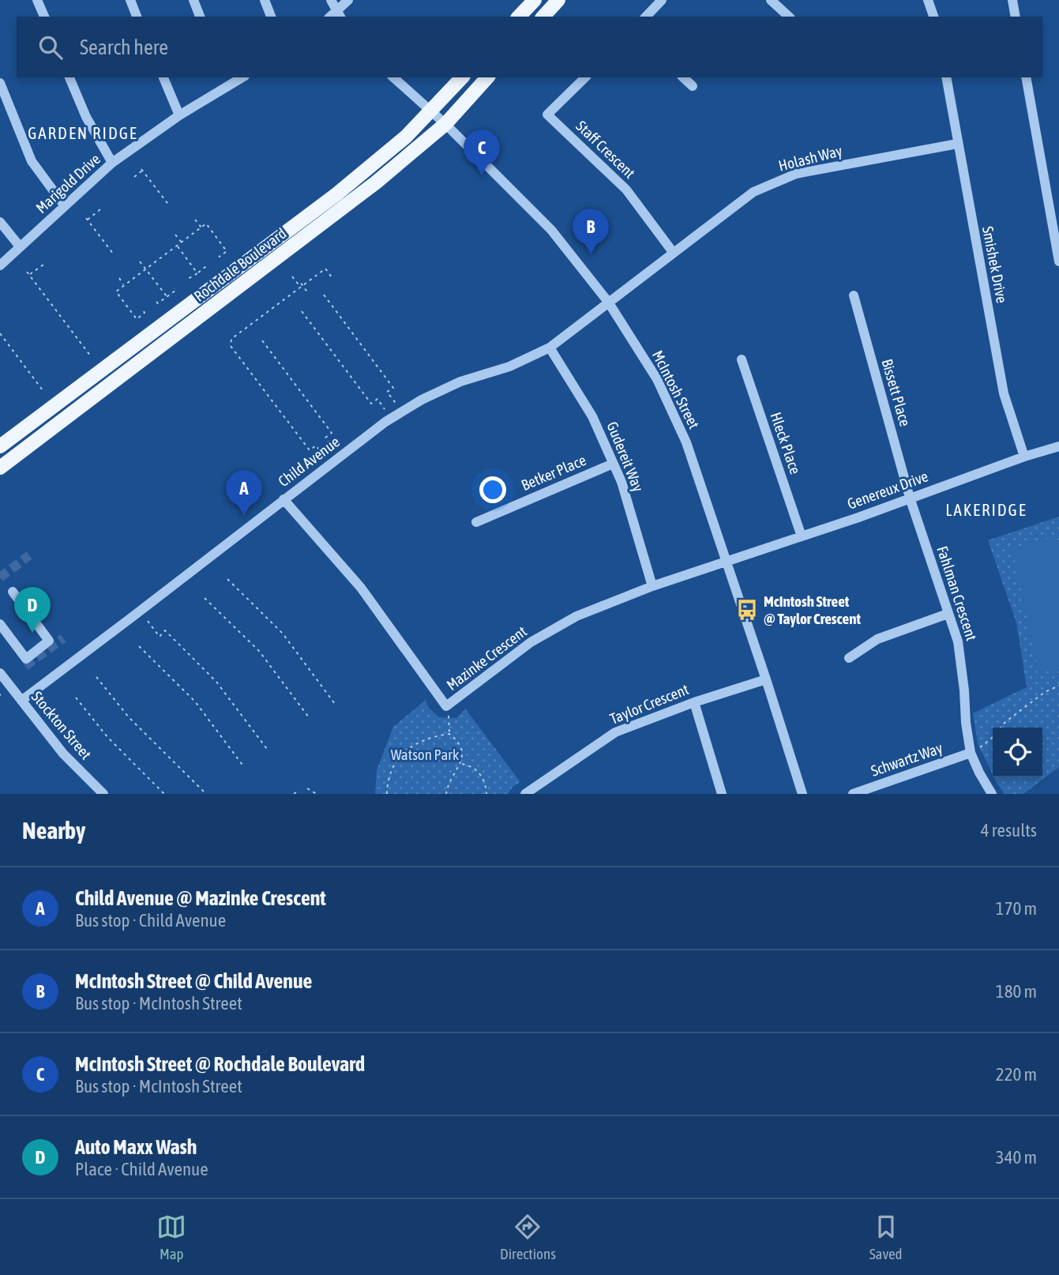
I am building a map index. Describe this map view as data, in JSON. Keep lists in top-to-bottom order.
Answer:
{
  "streets": {
    "main road": ["Rochdale Boulevard"],
    "street": [
      "Staff Crescent",
      "Holash Way",
      "Marigold Drive",
      "Smishek Drive",
      "McIntosh Street",
      "Bissett Place",
      "Hleck Place",
      "Gudereit Way",
      "Child Avenue",
      "Betker Place",
      "Genereux Drive",
      "Fahlman Crescent",
      "Mazinke Crescent",
      "Taylor Crescent",
      "Stockton Street",
      "Schwartz Way"
    ]
  },
  "crossings": [
    ["Staff Crescent", "Holash Way"],
    ["Holash Way", "Smishek Drive"],
    ["Holash Way", "McIntosh Street"],
    ["Holash Way", "Child Avenue"],
    ["Rochdale Boulevard", "McIntosh Street"],
    ["Smishek Drive", "Genereux Drive"],
    ["McIntosh Street", "Child Avenue"],
    ["McIntosh Street", "Genereux Drive"],
    ["McIntosh Street", "Mazinke Crescent"],
    ["McIntosh Street", "Taylor Crescent"],
    ["Bissett Place", "Genereux Drive"],
    ["Bissett Place", "Fahlman Crescent"],
    ["Hleck Place", "Genereux Drive"],
    ["Gudereit Way", "Child Avenue"],
    ["Gudereit Way", "Betker Place"],
    ["Gudereit Way", "Mazinke Crescent"],
    ["Child Avenue", "Mazinke Crescent"],
    ["Child Avenue", "Stockton Street"],
    ["Genereux Drive", "Fahlman Crescent"],
    ["Genereux Drive", "Mazinke Crescent"],
    ["Fahlman Crescent", "Schwartz Way"]
  ],
  "districts": ["GARDEN RIDGE", "LAKERIDGE"],
  "parks": ["Watson Park"],
  "places": {
    "bus stop": ["McIntosh Street @ Taylor Crescent"]
  },
  "page": {
    "search": "Search here",
    "pins": [
      "C",
      "B",
      "A",
      "D"
    ],
    "heading": ["Nearby", "4 results"],
    "list": [
      {
        "mark": "A",
        "name": "Child Avenue @ Mazinke Crescent",
        "note": "Bus stop · Child Avenue",
        "value": "170 m"
      },
      {
        "mark": "B",
        "name": "McIntosh Street @ Child Avenue",
        "note": "Bus stop · McIntosh Street",
        "value": "180 m"
      },
      {
        "mark": "C",
        "name": "McIntosh Street @ Rochdale Boulevard",
        "note": "Bus stop · McIntosh Street",
        "value": "220 m"
      },
      {
        "mark": "D",
        "name": "Auto Maxx Wash",
        "note": "Place · Child Avenue",
        "value": "340 m"
      }
    ],
    "nav": ["Map", "Directions", "Saved"]
  }
}
